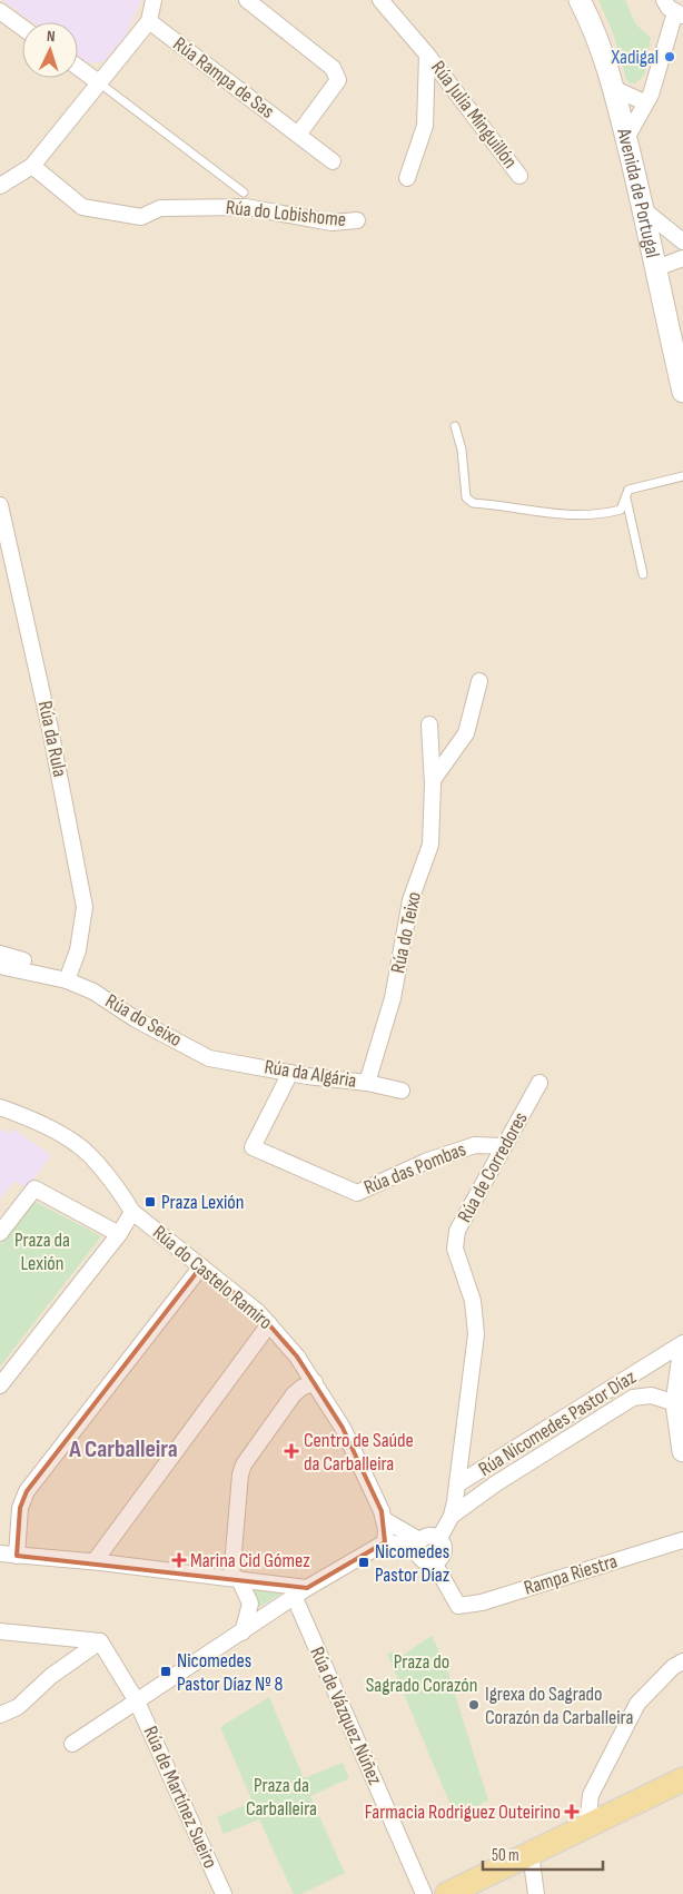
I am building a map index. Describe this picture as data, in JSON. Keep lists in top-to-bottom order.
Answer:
{
  "streets": {
    "street": [
      "Rúa Rampa de Sas",
      "Rúa Julia Minguillón",
      "Avenida de Portugal",
      "Rúa do Lobishome",
      "Rúa da Rula",
      "Rúa do Teixo",
      "Rúa do Seixo",
      "Rúa da Algária",
      "Rúa de Corredores",
      "Rúa das Pombas",
      "Rúa do Castelo Ramiro",
      "Rúa Nicomedes Pastor Díaz",
      "Rampa Riestra",
      "Rúa de Vázquez Núñez",
      "Rúa de Martínez Sueiro"
    ]
  },
  "crossings": [
    ["Rúa da Rula", "Rúa do Seixo"],
    ["Rúa do Teixo", "Rúa da Algária"],
    ["Rúa do Seixo", "Rúa da Algária"],
    ["Rúa da Algária", "Rúa das Pombas"],
    ["Rúa de Corredores", "Rúa das Pombas"],
    ["Rúa de Corredores", "Rúa Nicomedes Pastor Díaz"],
    ["Rúa Nicomedes Pastor Díaz", "Rampa Riestra"]
  ],
  "districts": ["A Carballeira"],
  "parks": ["Praza da Lexión", "Praza do Sagrado Corazón", "Praza da Carballeira"],
  "places": {
    "other": ["Xadigal", "Igrexa do Sagrado Corazón da Carballeira"],
    "transit": ["Praza Lexión", "Nicomedes Pastor Díaz", "Nicomedes Pastor Díaz Nº 8"],
    "health": ["Centro de Saúde da Carballeira", "Marina Cid Gómez", "Farmacia Rodriguez Outeirino"]
  },
  "scale_bar": "50 m",
  "north": "top"
}
